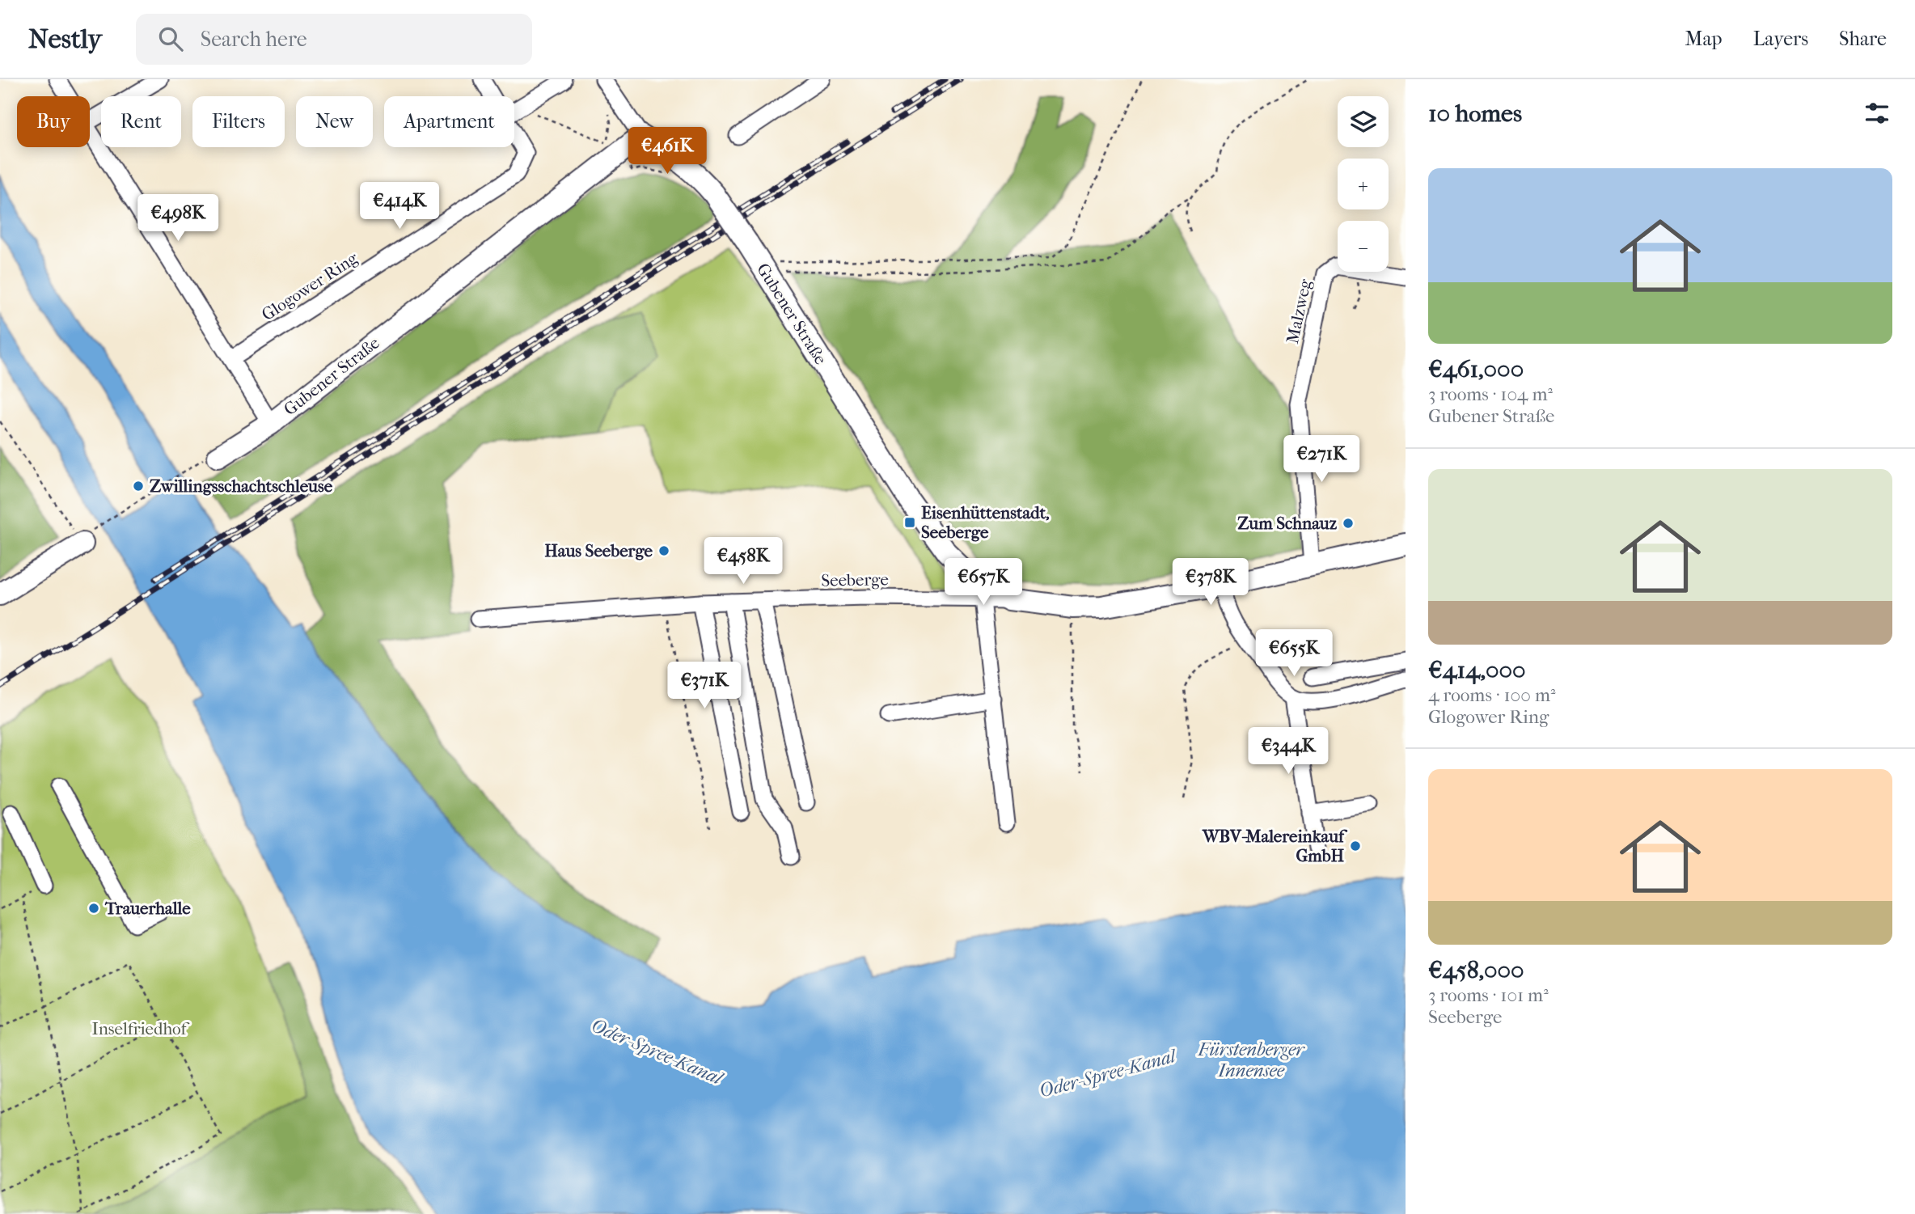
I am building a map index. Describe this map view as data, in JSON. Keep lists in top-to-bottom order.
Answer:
{
  "streets": {
    "main road": ["Gubener Straße"],
    "street": ["Glogower Ring", "Malzweg", "Seeberge"]
  },
  "crossings": [
    ["Malzweg", "Gubener Straße"],
    ["Gubener Straße", "Seeberge"]
  ],
  "water": ["Fürstenberger Innensee", "Oder-Spree-Kanal"],
  "parks": ["Inselfriedhof"],
  "places": {
    "other": [
      "Zwillingsschachtschleuse",
      "Zum Schnauz",
      "Haus Seeberge",
      "WBV-Malereinkauf GmbH",
      "Trauerhalle"
    ],
    "transit": ["Eisenhüttenstadt, Seeberge"]
  },
  "page": {
    "header": "Nestly",
    "search": "Search here",
    "nav": ["Map", "Layers", "Share"],
    "heading": "10 homes",
    "map_buttons": ["+", "−"],
    "chip": [
      "Buy",
      "Rent",
      "Filters",
      "New",
      "Apartment"
    ],
    "price": [
      "€461K",
      "€414K",
      "€498K",
      "€271K",
      "€458K",
      "€657K",
      "€378K",
      "€655K",
      "€371K",
      "€344K"
    ],
    "list": [
      {
        "name": "€461,000",
        "note": "3 rooms · 104 m² · Gubener Straße"
      },
      {
        "name": "€414,000",
        "note": "4 rooms · 100 m² · Glogower Ring"
      },
      {
        "name": "€458,000",
        "note": "3 rooms · 101 m² · Seeberge"
      }
    ]
  }
}
